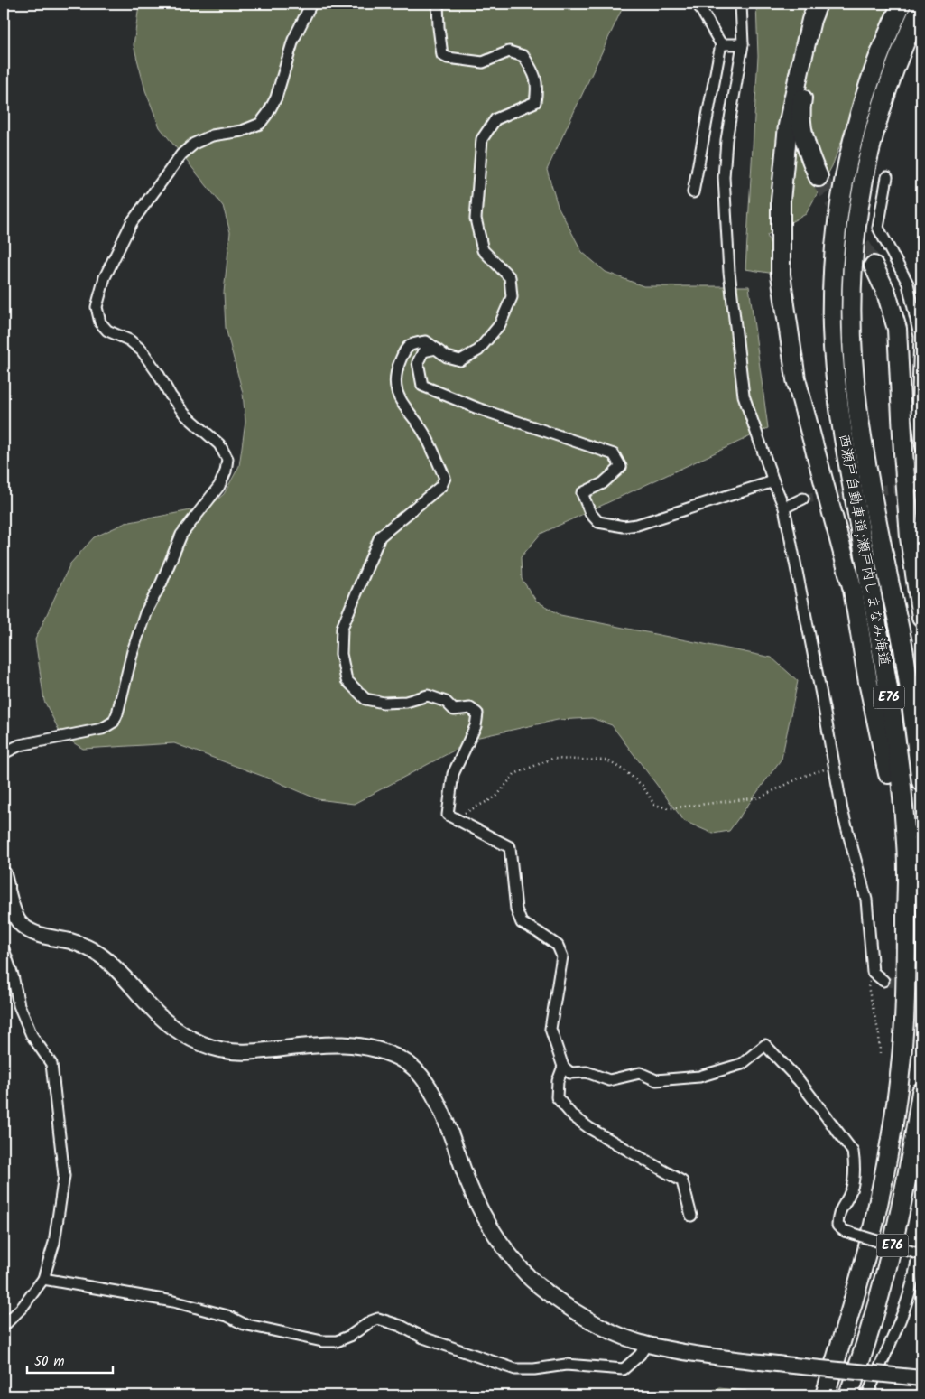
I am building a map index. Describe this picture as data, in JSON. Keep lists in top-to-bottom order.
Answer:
{
  "streets": {
    "highway": ["西瀬戸自動車道;瀬戸内しまなみ海道", "E76"]
  },
  "scale_bar": "50 m"
}
